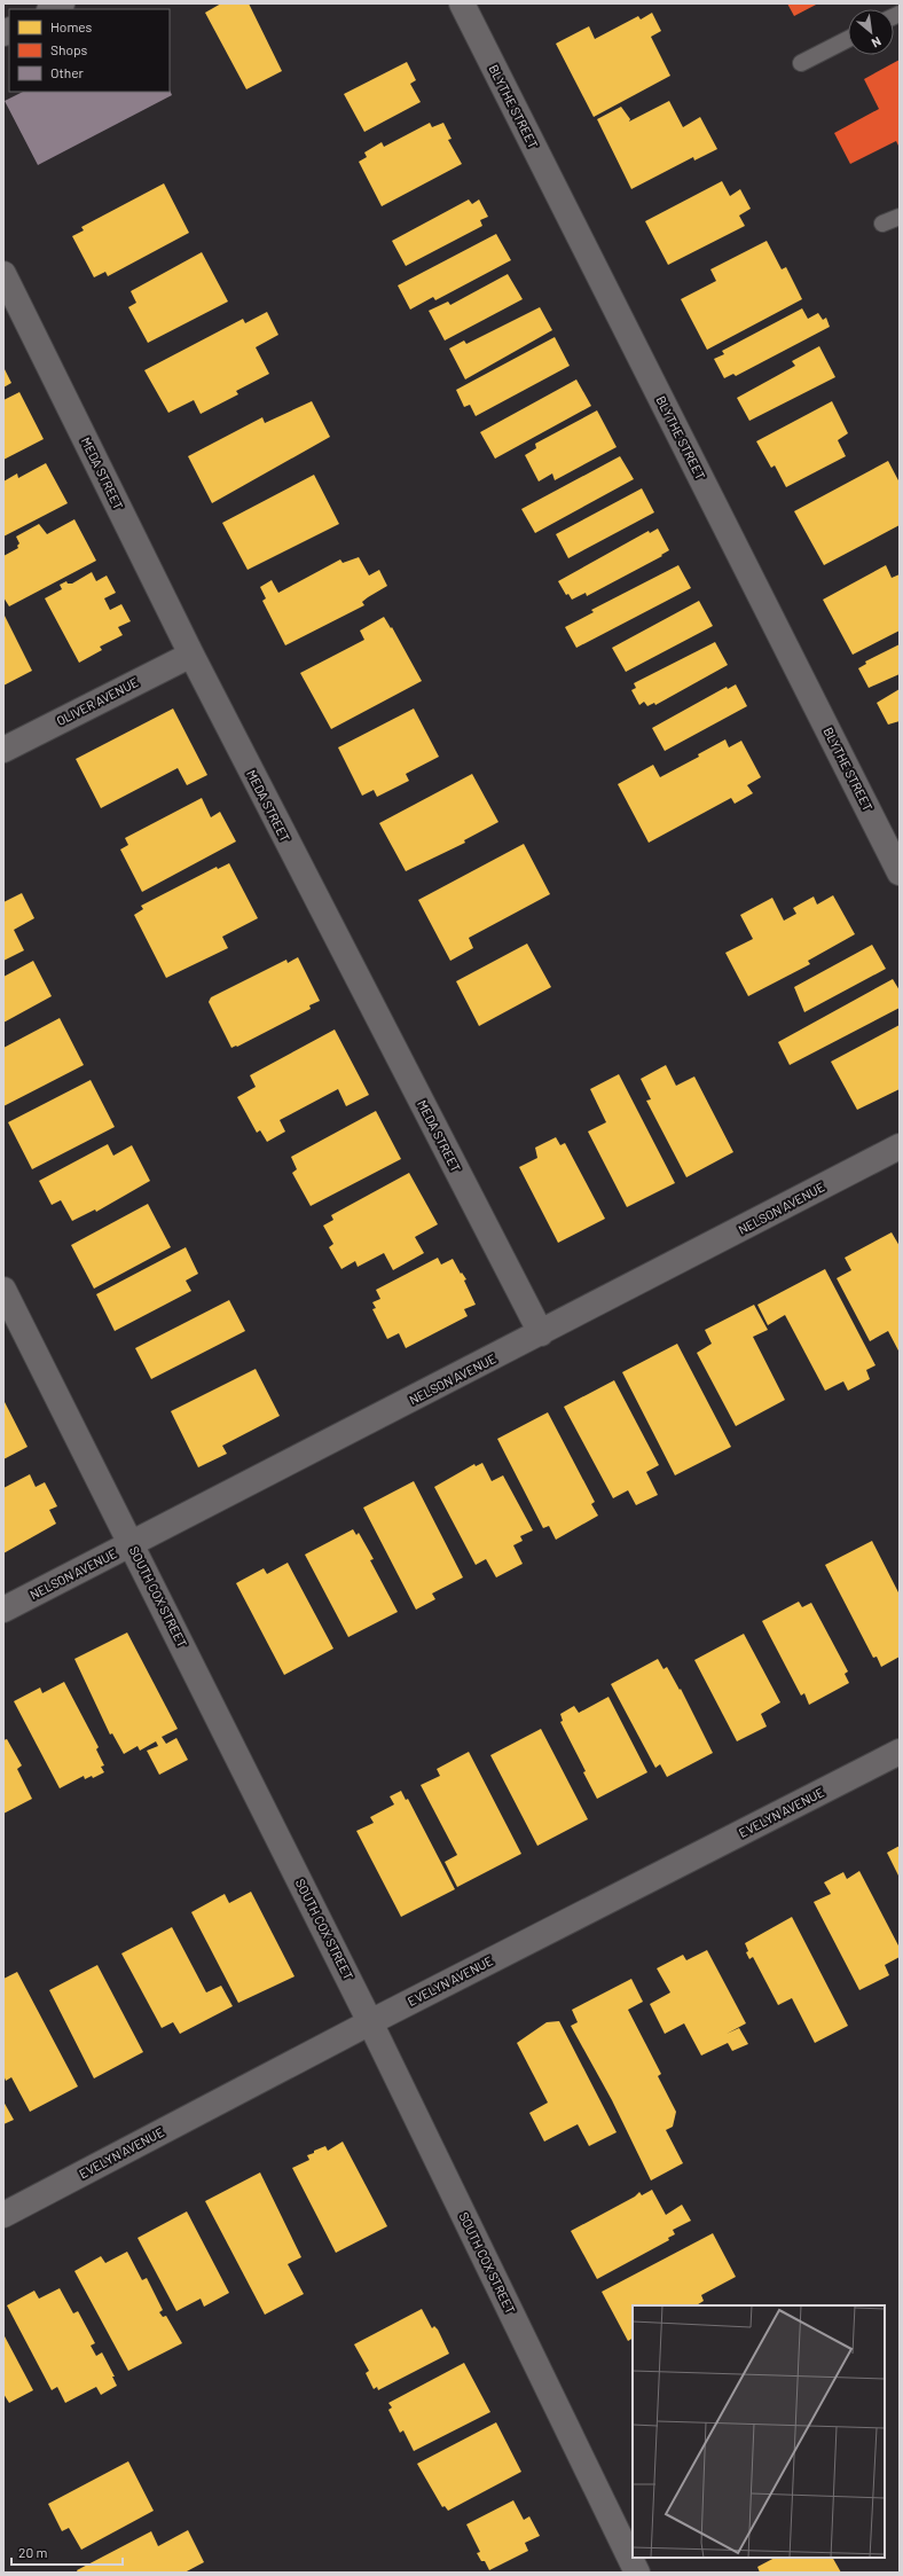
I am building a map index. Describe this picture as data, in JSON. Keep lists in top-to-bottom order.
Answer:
{
  "streets": {
    "street": [
      "BLYTHE STREET",
      "MEDA STREET",
      "OLIVER AVENUE",
      "NELSON AVENUE",
      "SOUTH COX STREET",
      "EVELYN AVENUE"
    ]
  },
  "crossings": [
    ["MEDA STREET", "OLIVER AVENUE"],
    ["MEDA STREET", "NELSON AVENUE"],
    ["NELSON AVENUE", "SOUTH COX STREET"],
    ["SOUTH COX STREET", "EVELYN AVENUE"]
  ],
  "legend": ["Homes", "Shops", "Other"],
  "scale_bar": "20 m",
  "north": "bottom right"
}
